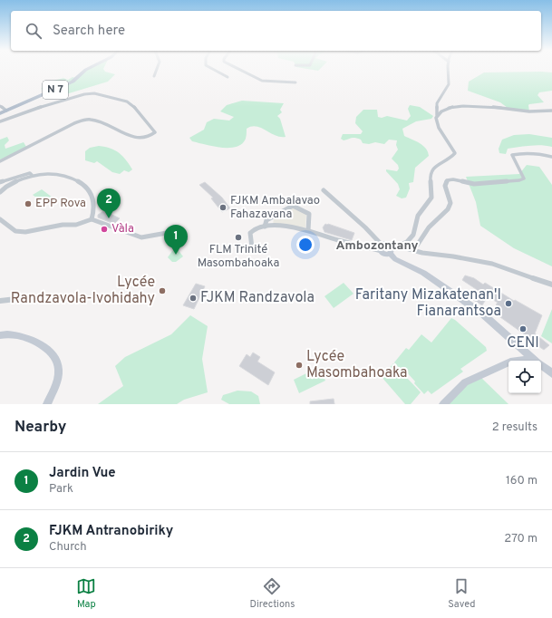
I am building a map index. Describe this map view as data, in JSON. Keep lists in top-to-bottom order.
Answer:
{
  "streets": {
    "main road": ["N 7"]
  },
  "districts": ["Ambozontany"],
  "places": [
    "EPP Rova",
    "FJKM Ambalavao Fahazavana",
    "Vàla",
    "FLM Trinité Masombahoaka",
    "Lycée Randzavola-Ivohidahy",
    "FJKM Randzavola",
    "Faritany Mizakatenan'I Fianarantsoa",
    "CENI",
    "Lycée Masombahoaka"
  ],
  "page": {
    "search": "Search here",
    "pins": ["2", "1"],
    "heading": ["Nearby", "2 results"],
    "list": [
      {
        "mark": "1",
        "name": "Jardin Vue",
        "note": "Park",
        "value": "160 m"
      },
      {
        "mark": "2",
        "name": "FJKM Antranobiriky",
        "note": "Church",
        "value": "270 m"
      }
    ],
    "nav": ["Map", "Directions", "Saved"]
  }
}
